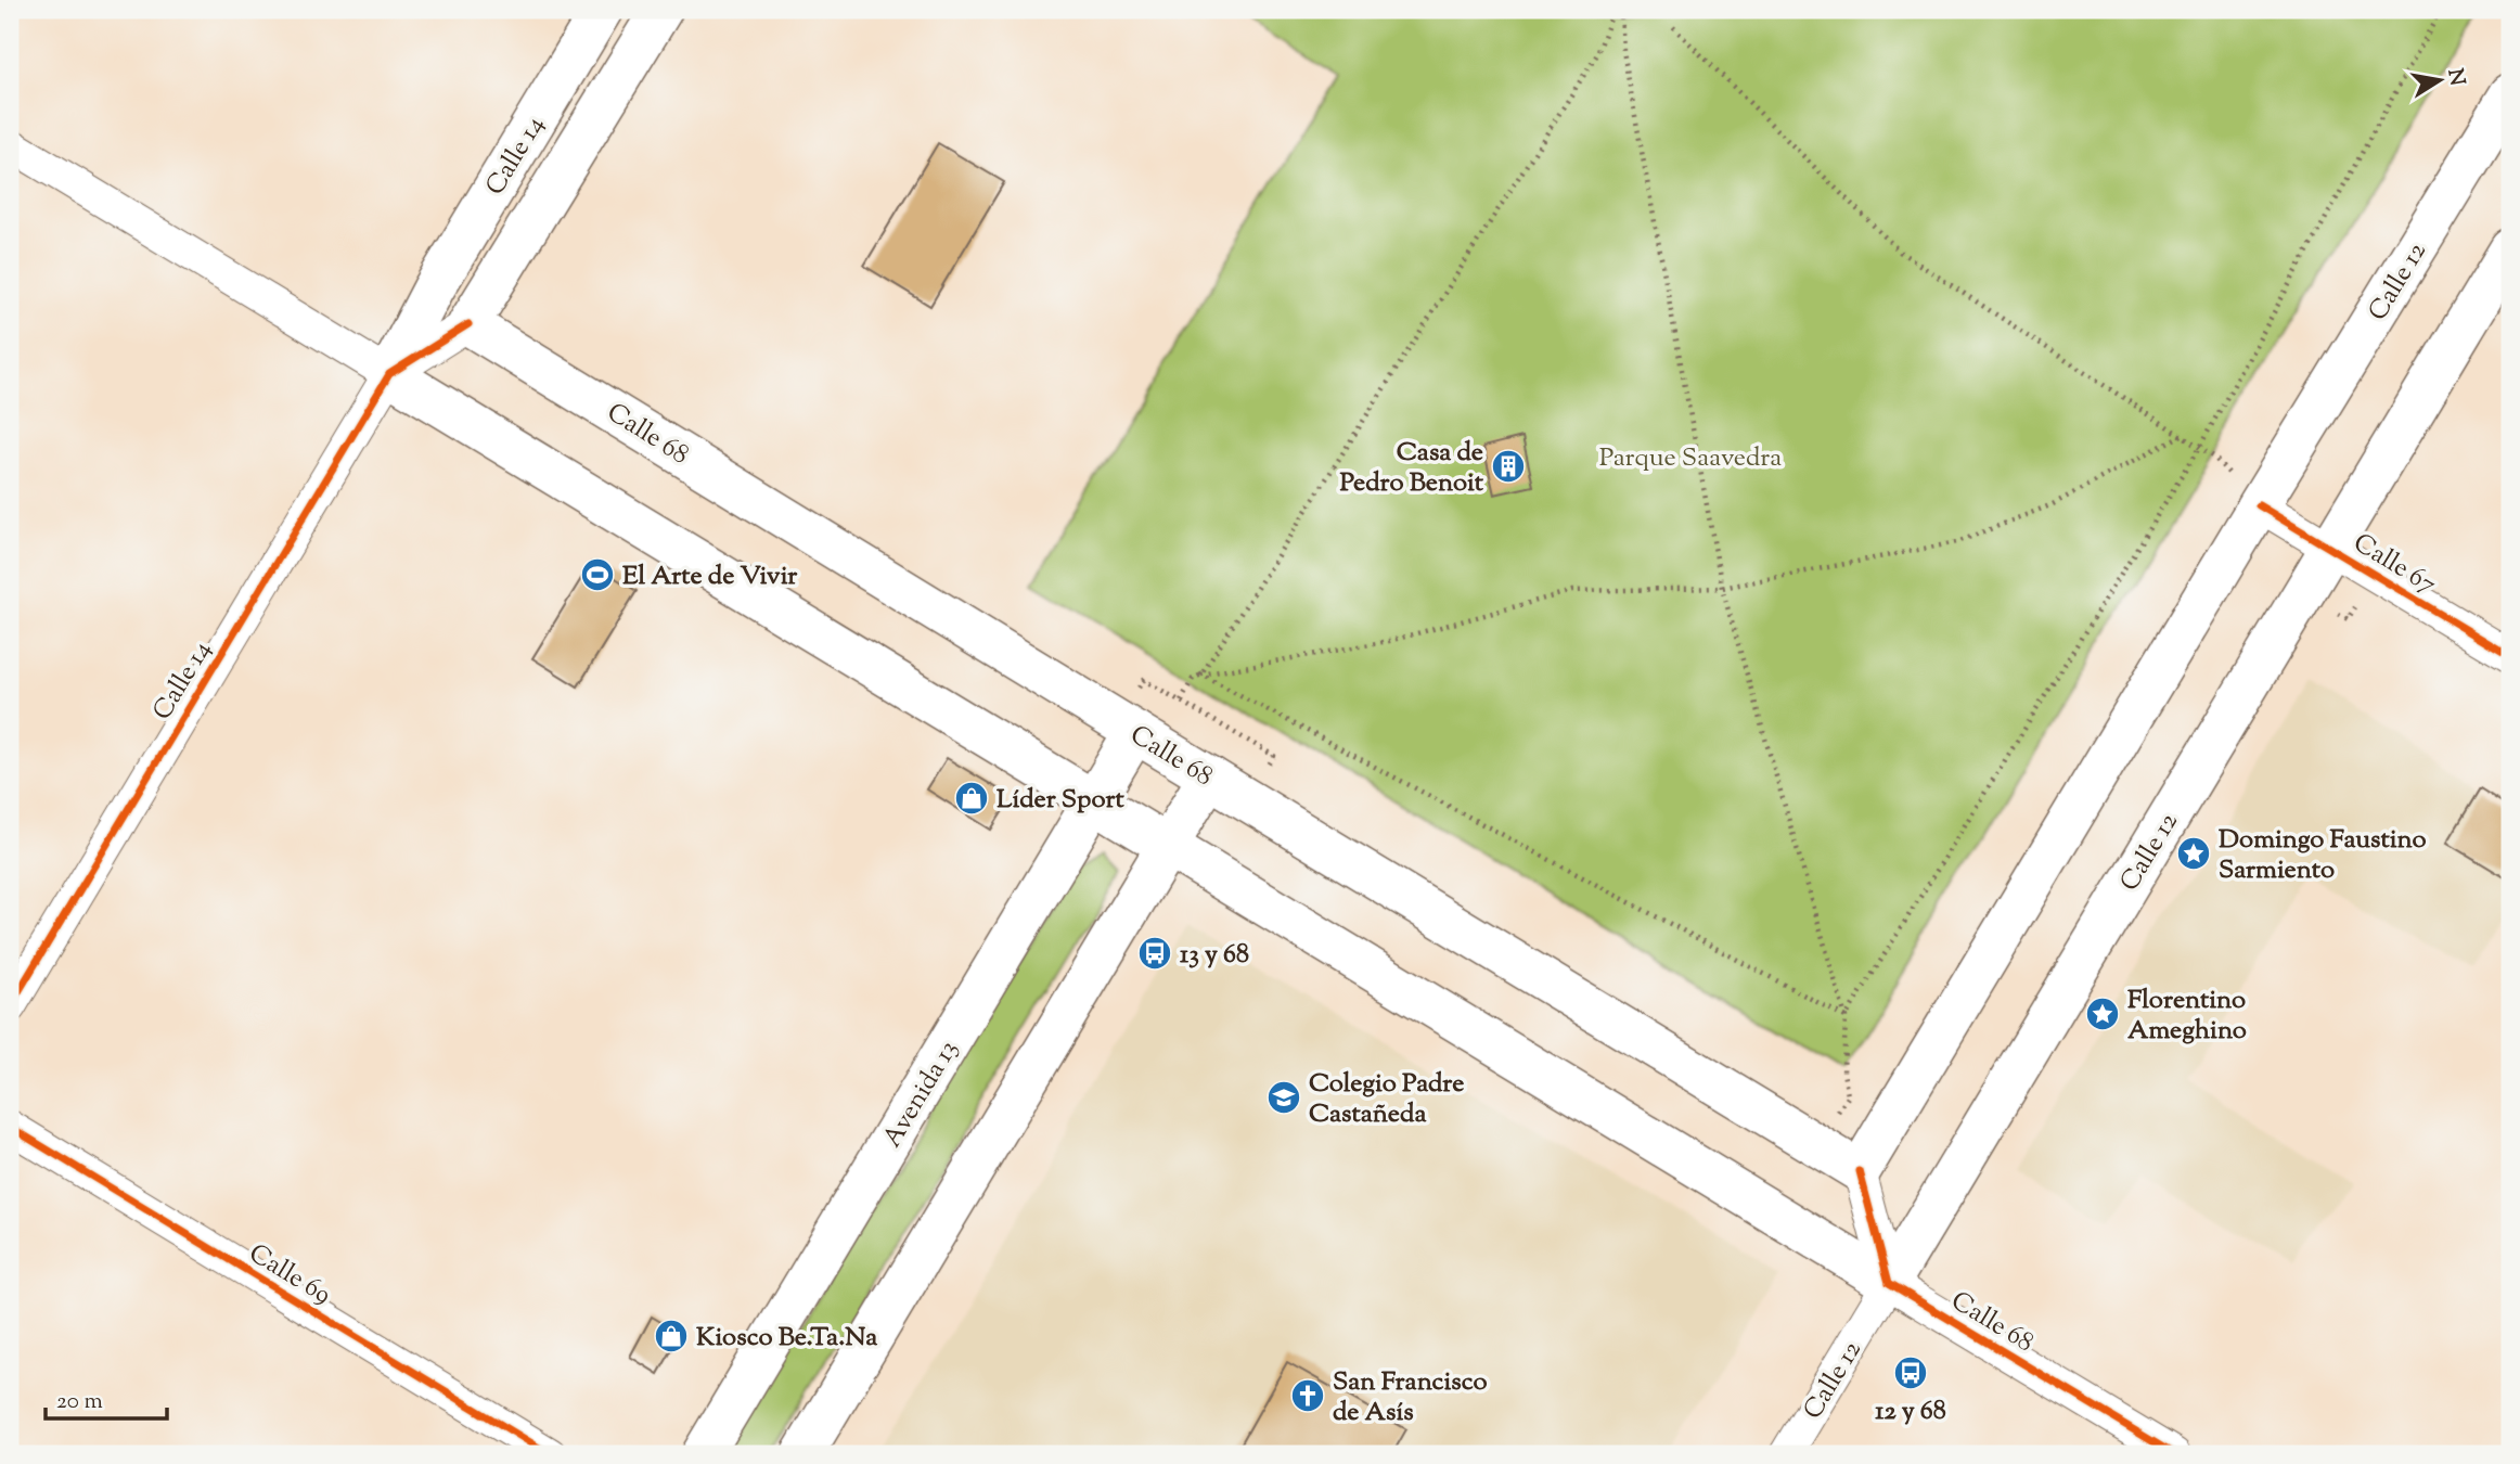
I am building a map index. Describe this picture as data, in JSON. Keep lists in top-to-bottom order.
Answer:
{
  "streets": {
    "main road": [
      "Calle 14",
      "Calle 12",
      "Calle 68",
      "Avenida 13"
    ],
    "street": ["Calle 67", "Calle 69"]
  },
  "crossings": [
    ["Calle 14", "Calle 68"],
    ["Calle 12", "Calle 68"],
    ["Calle 12", "Calle 67"],
    ["Calle 68", "Avenida 13"]
  ],
  "parks": ["Parque Saavedra"],
  "places": {
    "building": ["Casa de Pedro Benoit"],
    "sports": ["El Arte de Vivir"],
    "shop": ["Líder Sport", "Kiosco Be.Ta.Na"],
    "place": ["Domingo Faustino Sarmiento", "Florentino Ameghino"],
    "bus stop": ["13 y 68", "12 y 68"],
    "school or university": ["Colegio Padre Castañeda"],
    "church": ["San Francisco de Asís"]
  },
  "scale_bar": "20 m",
  "north": "right"
}
